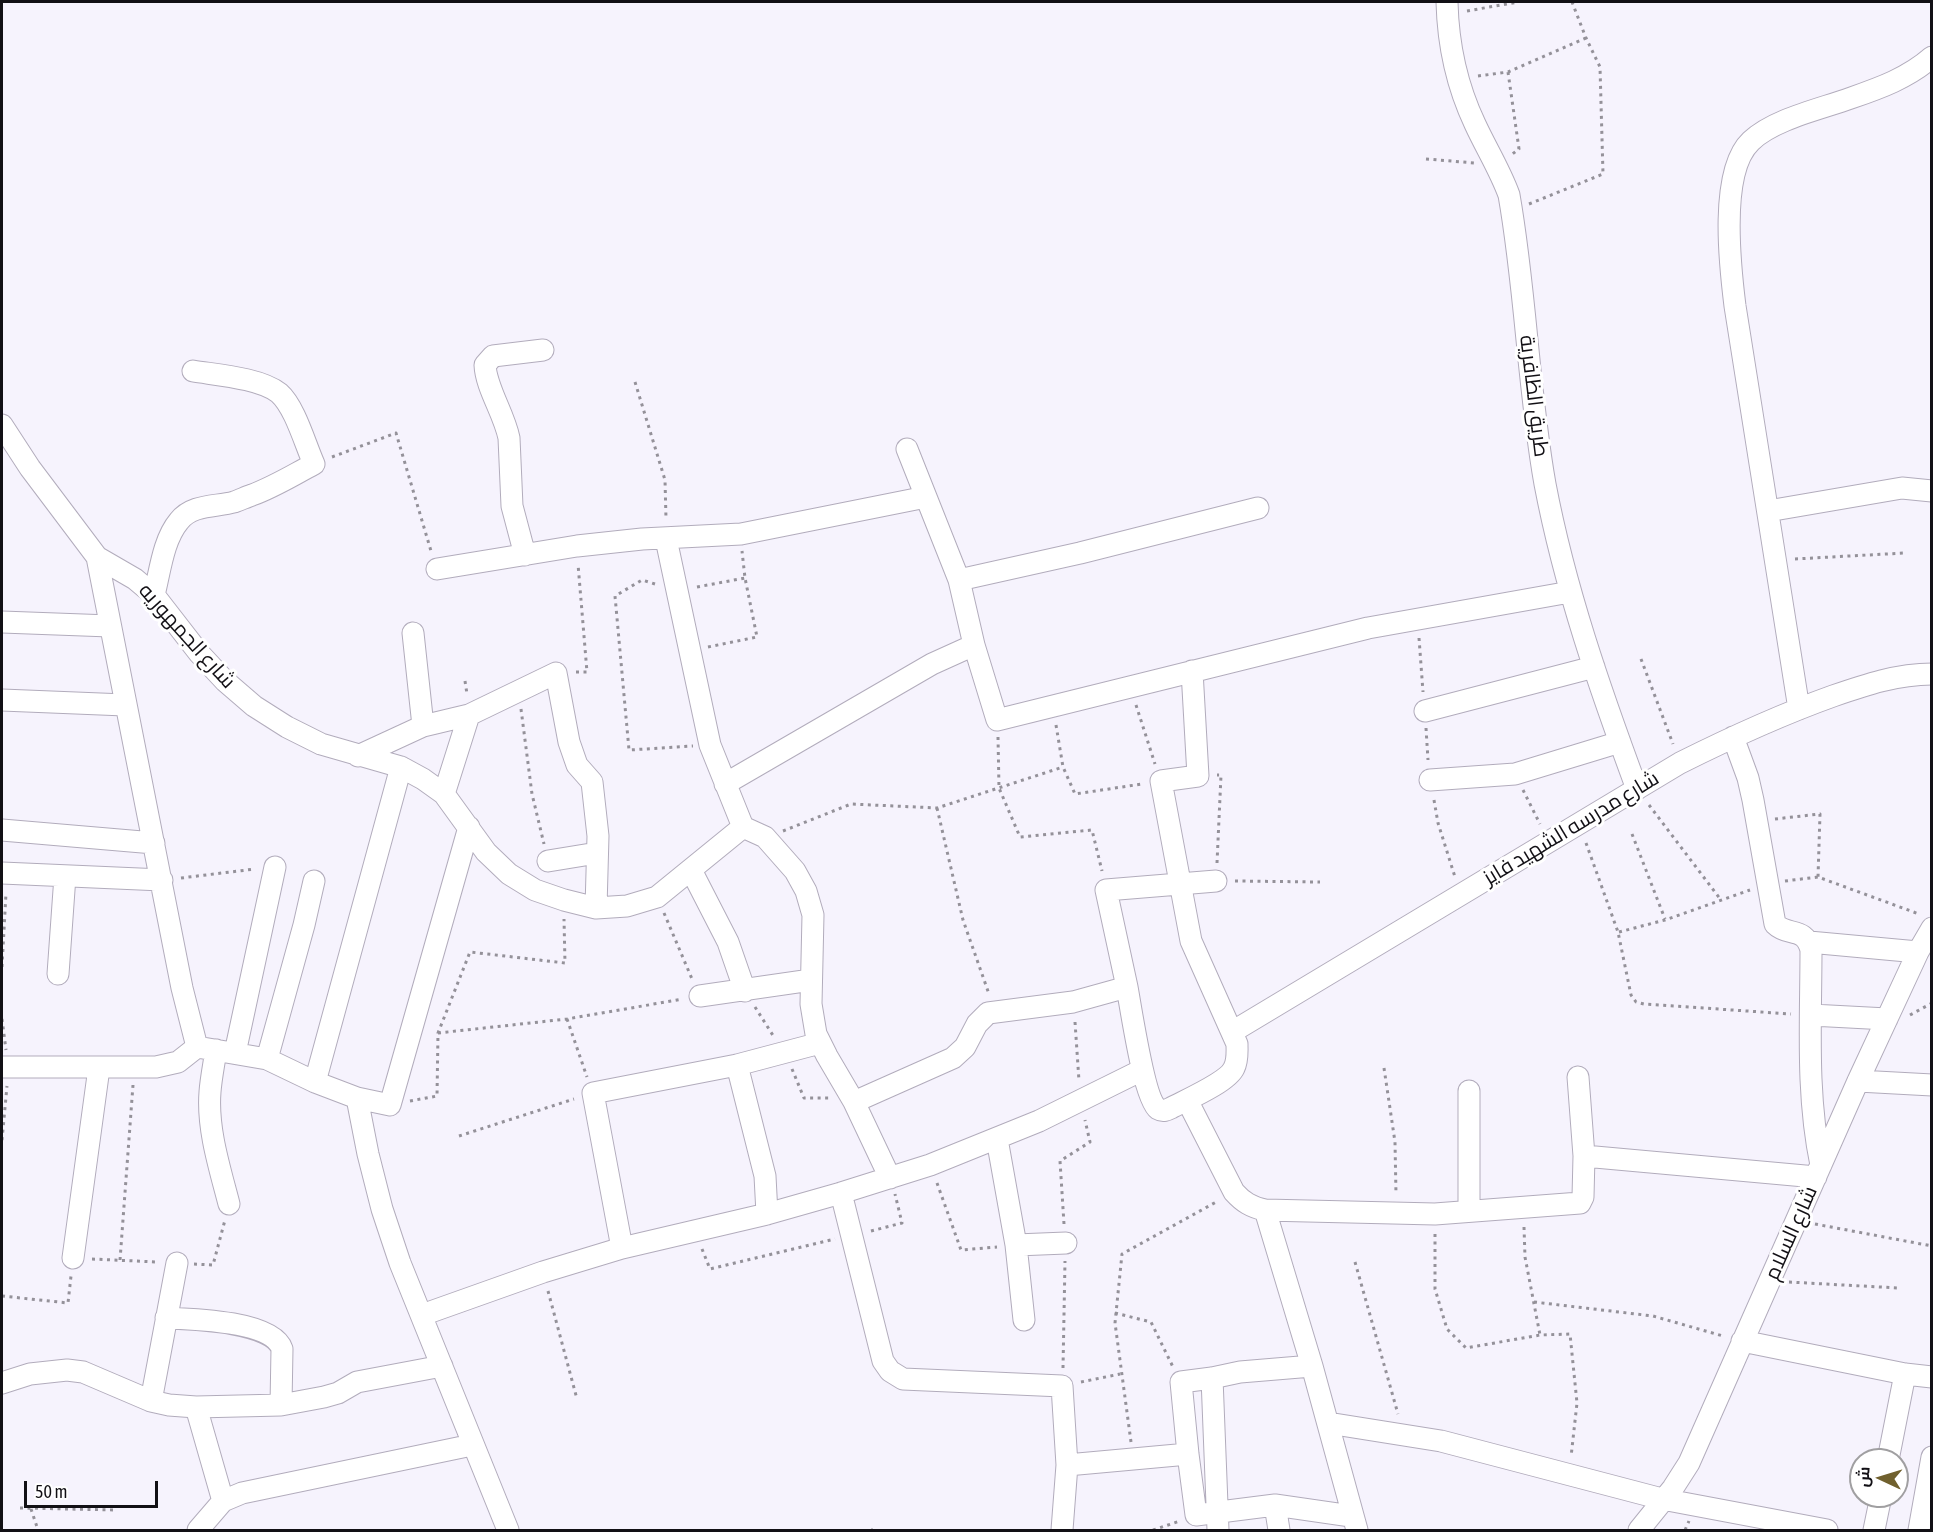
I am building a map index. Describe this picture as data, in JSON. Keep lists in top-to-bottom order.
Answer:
{
  "streets": {
    "street": [
      "طريق الظافرية",
      "شارع الجمهوريه",
      "شارع مدرسه الشهيد فايز",
      "شارع السلام"
    ]
  },
  "crossings": [
    ["طريق الظافرية", "شارع مدرسه الشهيد فايز"]
  ],
  "scale_bar": "50 m",
  "north": "left"
}
